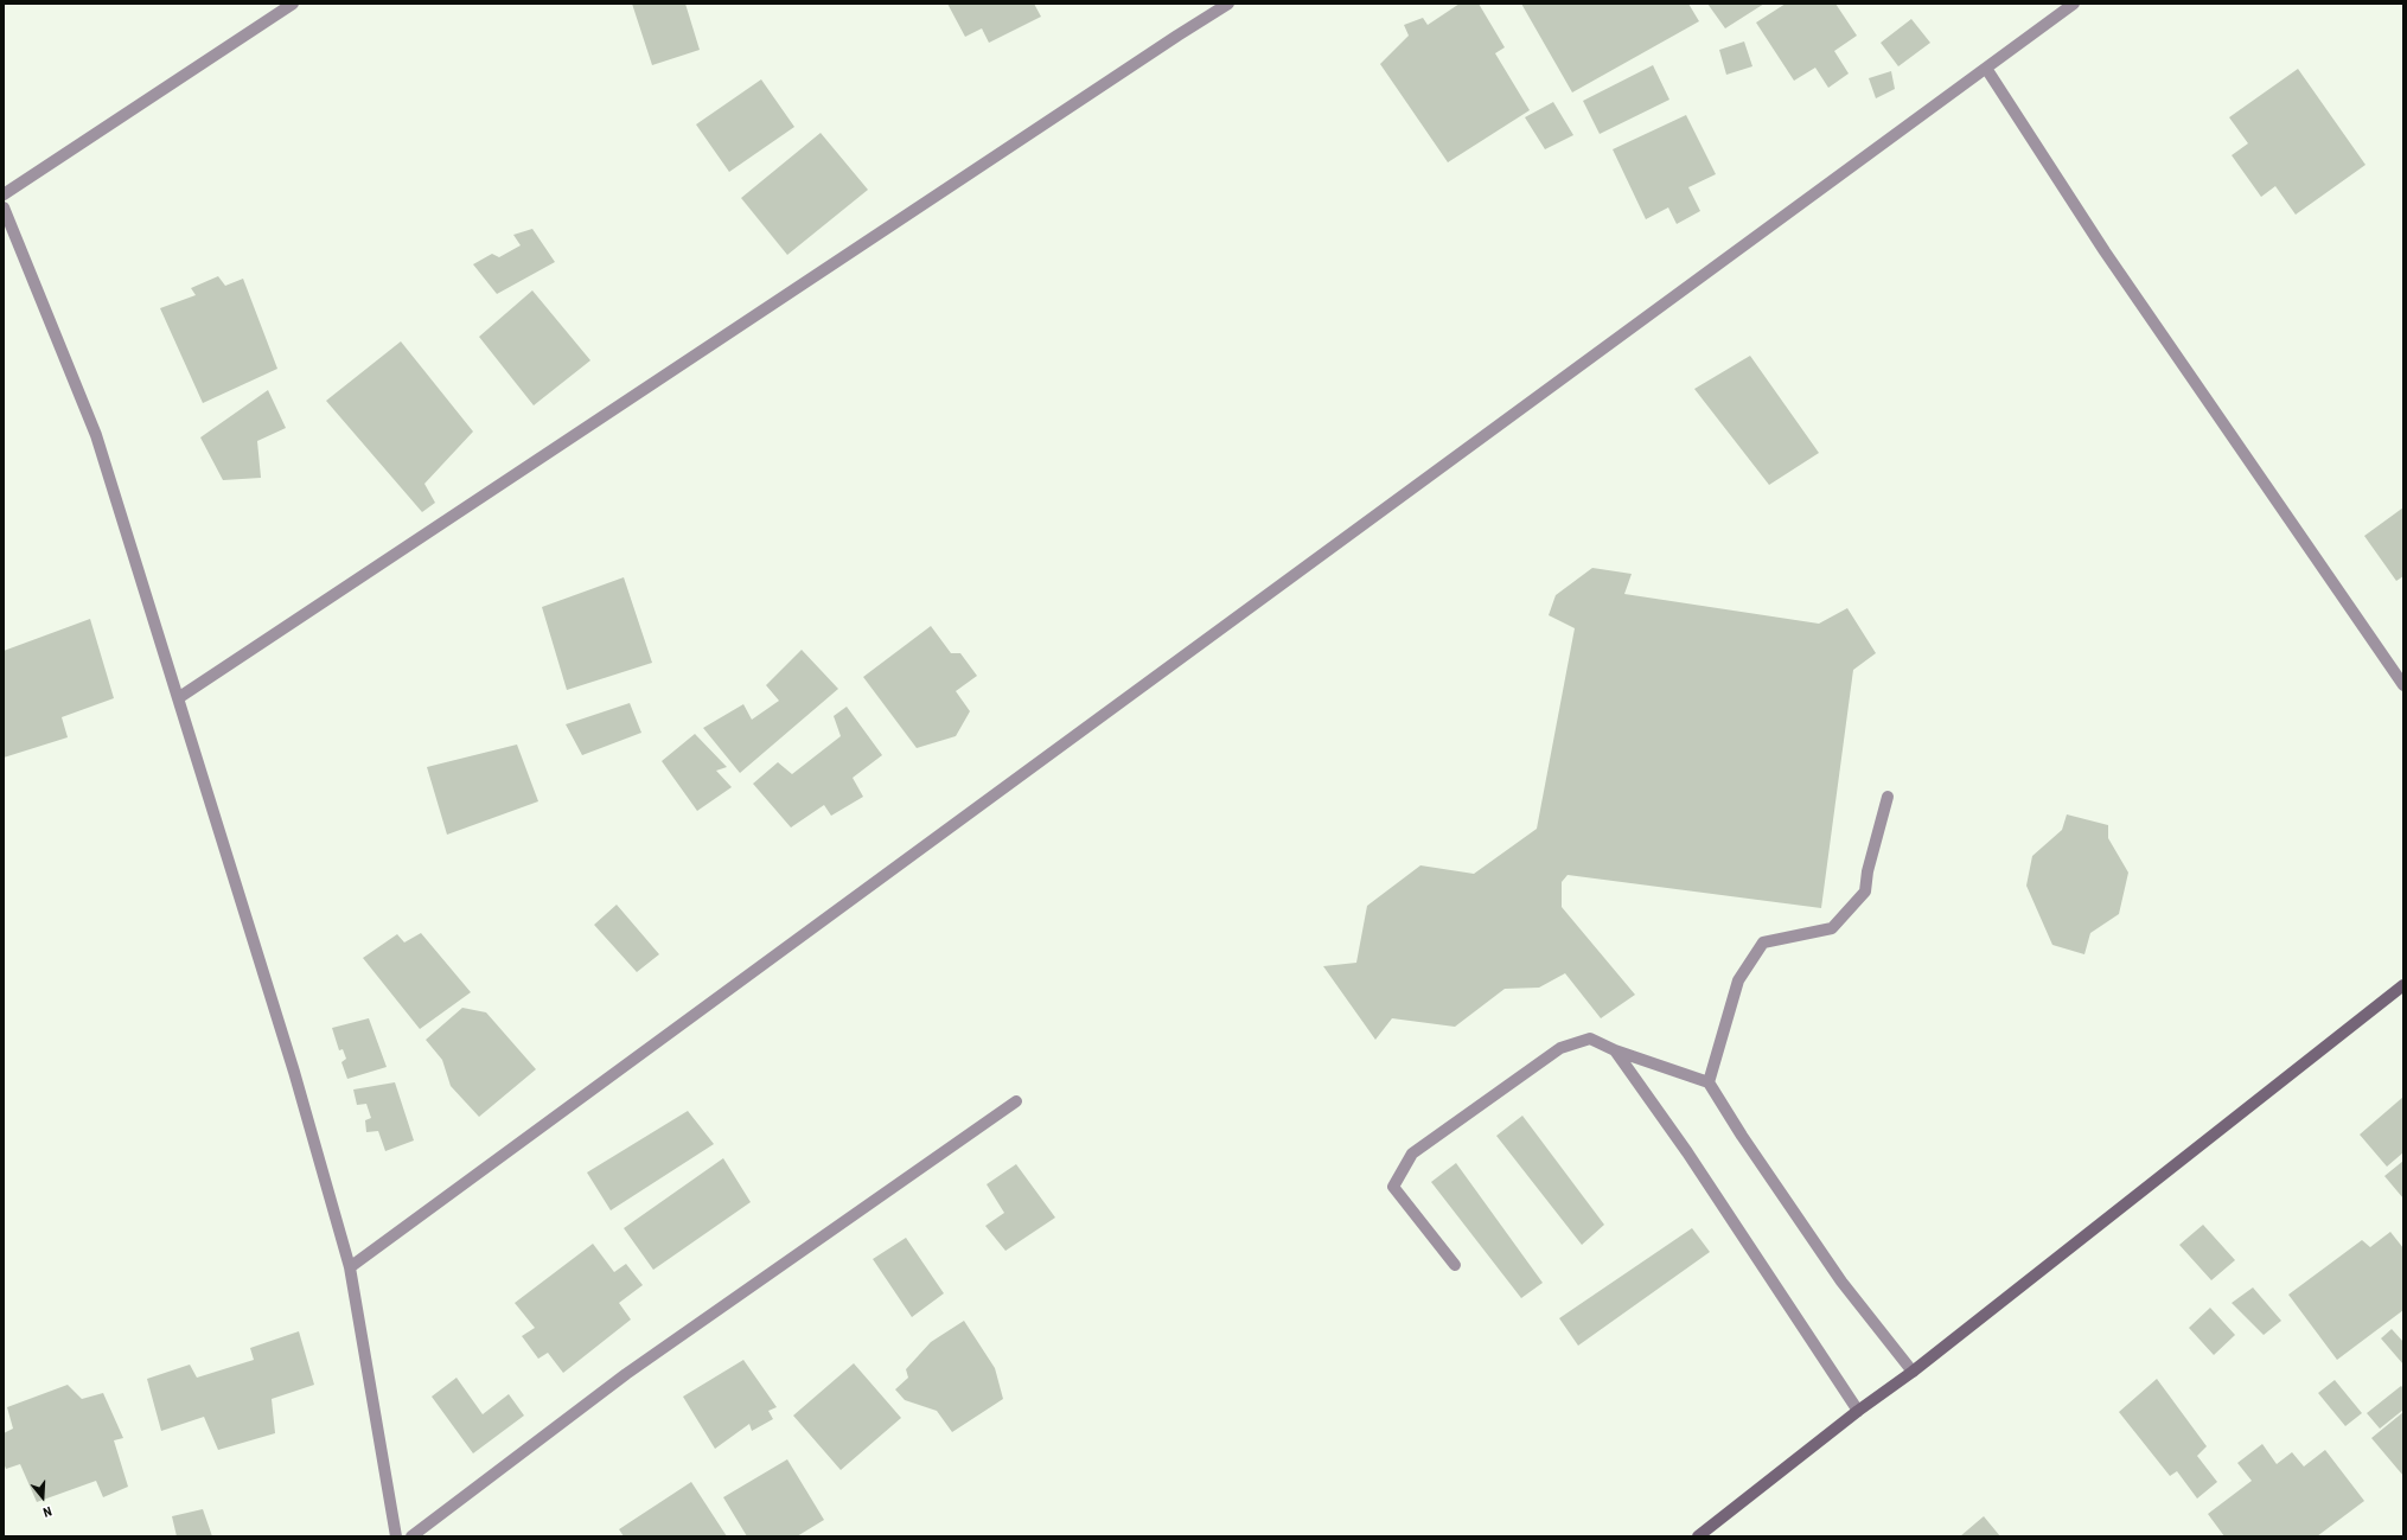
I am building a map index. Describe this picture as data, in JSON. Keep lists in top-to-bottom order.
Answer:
{
  "north": "bottom"
}
